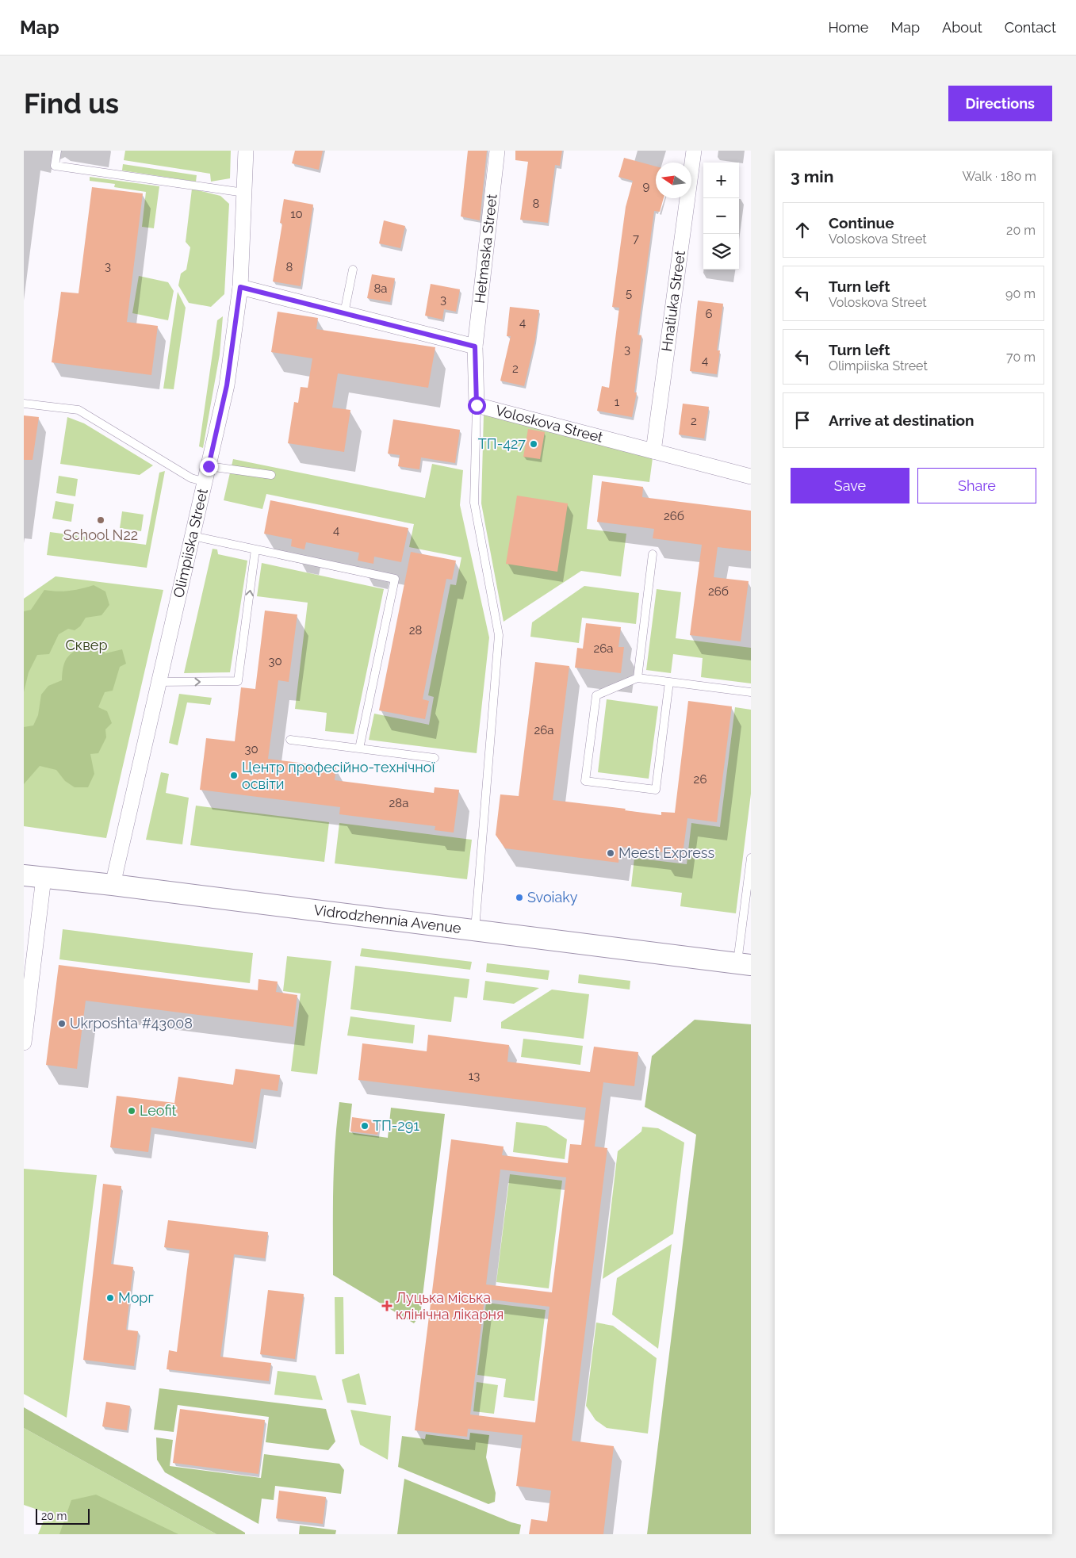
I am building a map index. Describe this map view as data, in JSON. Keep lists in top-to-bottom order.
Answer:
{
  "streets": {
    "main road": ["Vidrodzhennia Avenue"],
    "street": [
      "Hetmaska Street",
      "Hnatiuka Street",
      "Voloskova Street",
      "Olimpiiska Street"
    ]
  },
  "crossings": [
    ["Hetmaska Street", "Voloskova Street"],
    ["Hnatiuka Street", "Voloskova Street"],
    ["Olimpiiska Street", "Vidrodzhennia Avenue"]
  ],
  "parks": ["Сквер"],
  "places": {
    "other": [
      "ТП-427",
      "School N22",
      "Центр професійно-технічної освіти",
      "Meest Express",
      "Svoiaky",
      "Ukrposhta #43008",
      "Leofit",
      "ТП-291",
      "Морг"
    ],
    "health": ["Луцька міська клінічна лікарня"]
  },
  "house_numbers": [
    "9",
    "8",
    "10",
    "7",
    "3",
    "8",
    "8а",
    "5",
    "3",
    "6",
    "4",
    "3",
    "4",
    "2",
    "1",
    "2",
    "26б",
    "4",
    "26б",
    "28",
    "26а",
    "30",
    "26а",
    "30",
    "26",
    "28а",
    "13"
  ],
  "scale_bar": "20 m",
  "north": "left",
  "page": {
    "header": "Map",
    "nav": [
      "Home",
      "Map",
      "About",
      "Contact"
    ],
    "buttons": [
      "Directions",
      ["Save", "Share"]
    ],
    "title": "Find us",
    "heading": ["3 min", "Walk · 180 m"],
    "map_buttons": ["+", "−"],
    "list": [
      ["Continue", "Voloskova Street", "20 m"],
      ["Turn left", "Voloskova Street", "90 m"],
      ["Turn left", "Olimpiiska Street", "70 m"],
      "Arrive at destination"
    ],
    "scale": "20 m"
  }
}
